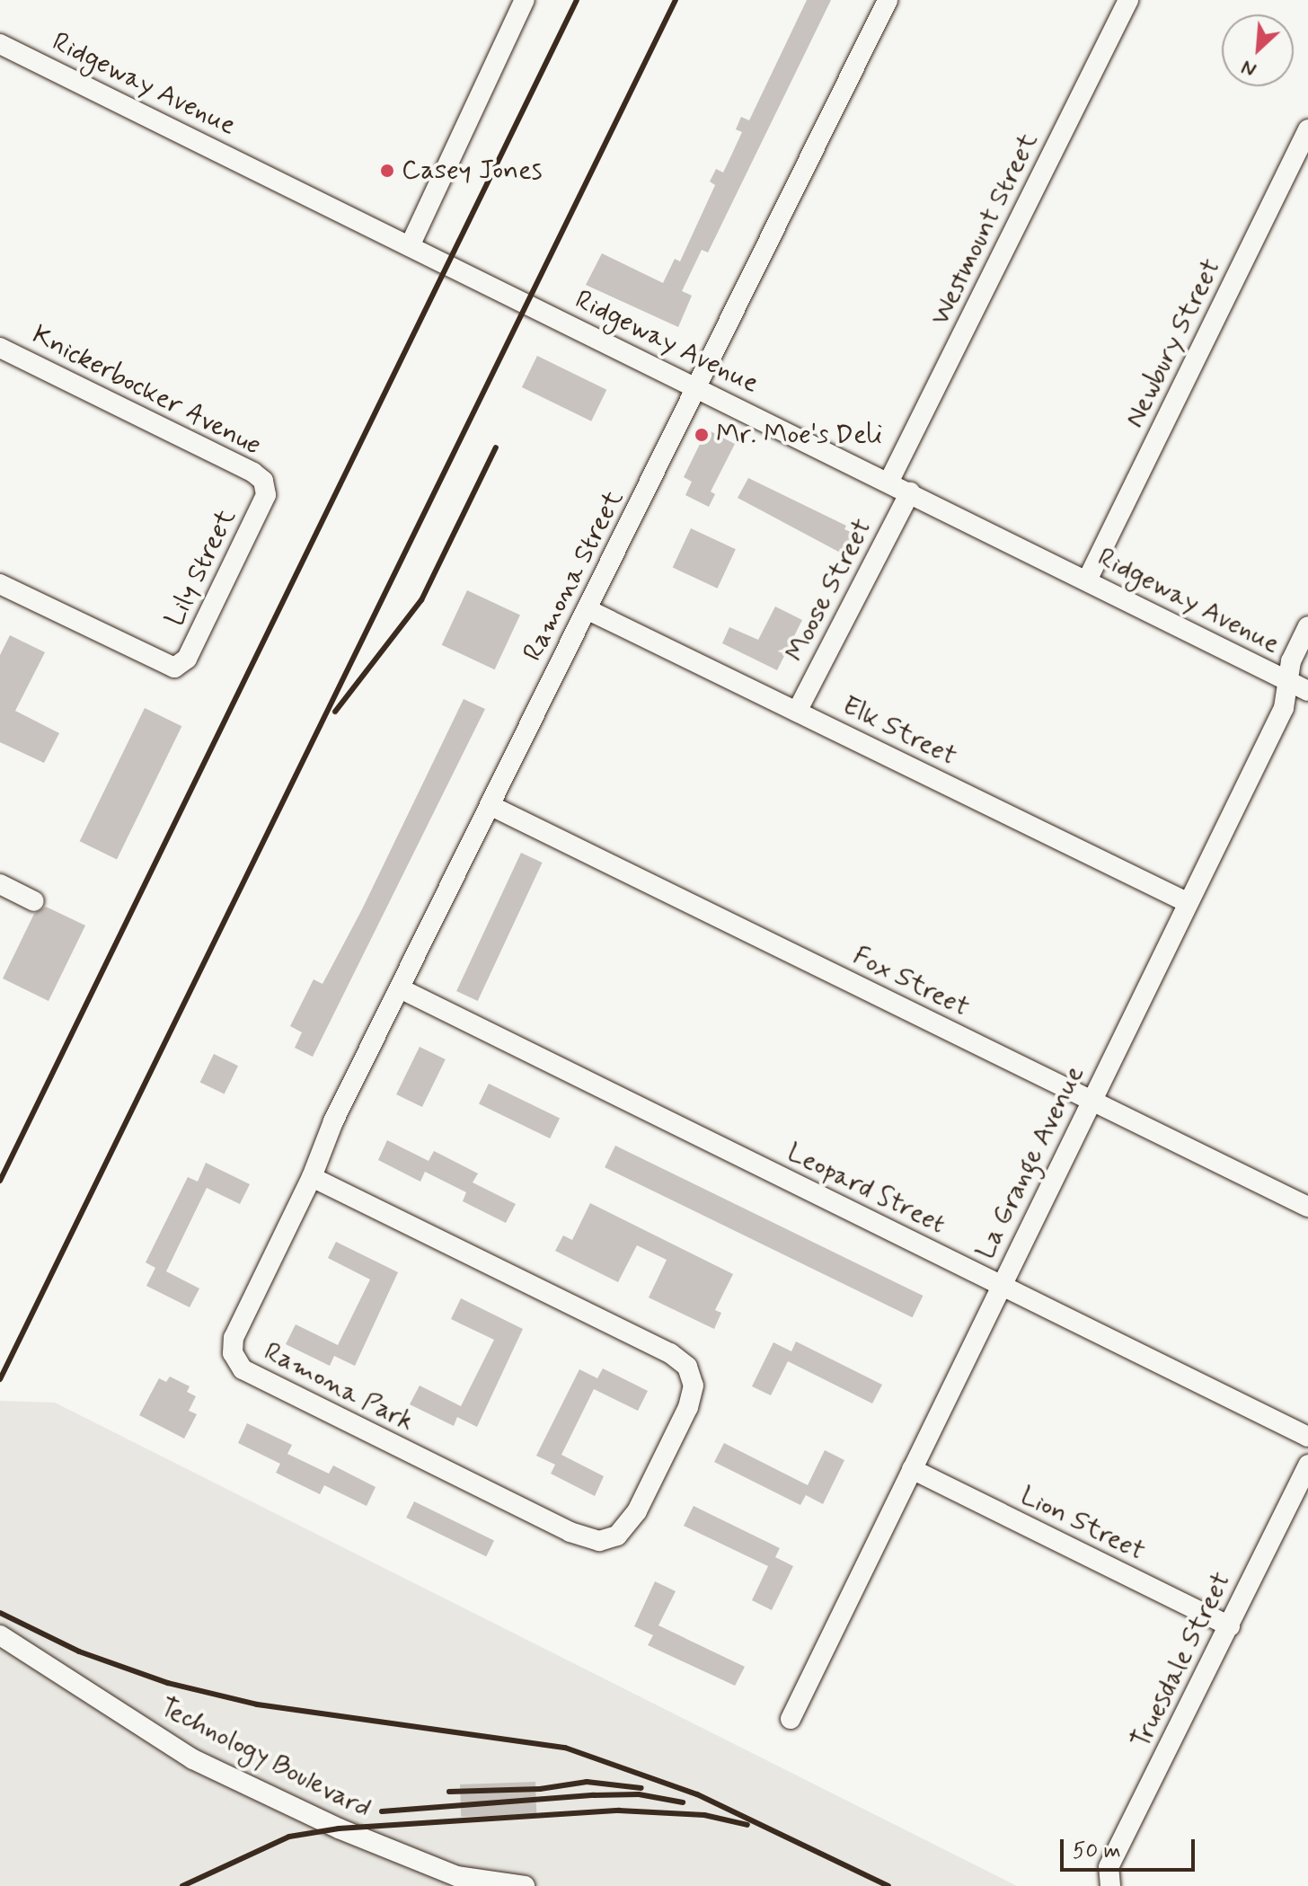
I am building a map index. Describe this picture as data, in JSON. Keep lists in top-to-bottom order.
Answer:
{
  "streets": {
    "street": [
      "Ridgeway Avenue",
      "Westmount Street",
      "Newbury Street",
      "Knickerbocker Avenue",
      "Lily Street",
      "Ramona Street",
      "Moose Street",
      "Elk Street",
      "Fox Street",
      "La Grange Avenue",
      "Leopard Street",
      "Ramona Park",
      "Lion Street",
      "Truesdale Street",
      "Technology Boulevard"
    ]
  },
  "crossings": [
    ["Ridgeway Avenue", "Westmount Street"],
    ["Ridgeway Avenue", "Newbury Street"],
    ["Ridgeway Avenue", "Ramona Street"],
    ["Ridgeway Avenue", "Moose Street"],
    ["Ridgeway Avenue", "La Grange Avenue"],
    ["Knickerbocker Avenue", "Lily Street"],
    ["Ramona Street", "Elk Street"],
    ["Ramona Street", "Fox Street"],
    ["Ramona Street", "Leopard Street"],
    ["Ramona Street", "Ramona Park"],
    ["Moose Street", "Elk Street"],
    ["Elk Street", "La Grange Avenue"],
    ["Fox Street", "La Grange Avenue"],
    ["La Grange Avenue", "Leopard Street"],
    ["La Grange Avenue", "Lion Street"],
    ["Lion Street", "Truesdale Street"]
  ],
  "places": ["Casey Jones", "Mr. Moe's Deli"],
  "scale_bar": "50 m",
  "north": "bottom left"
}
